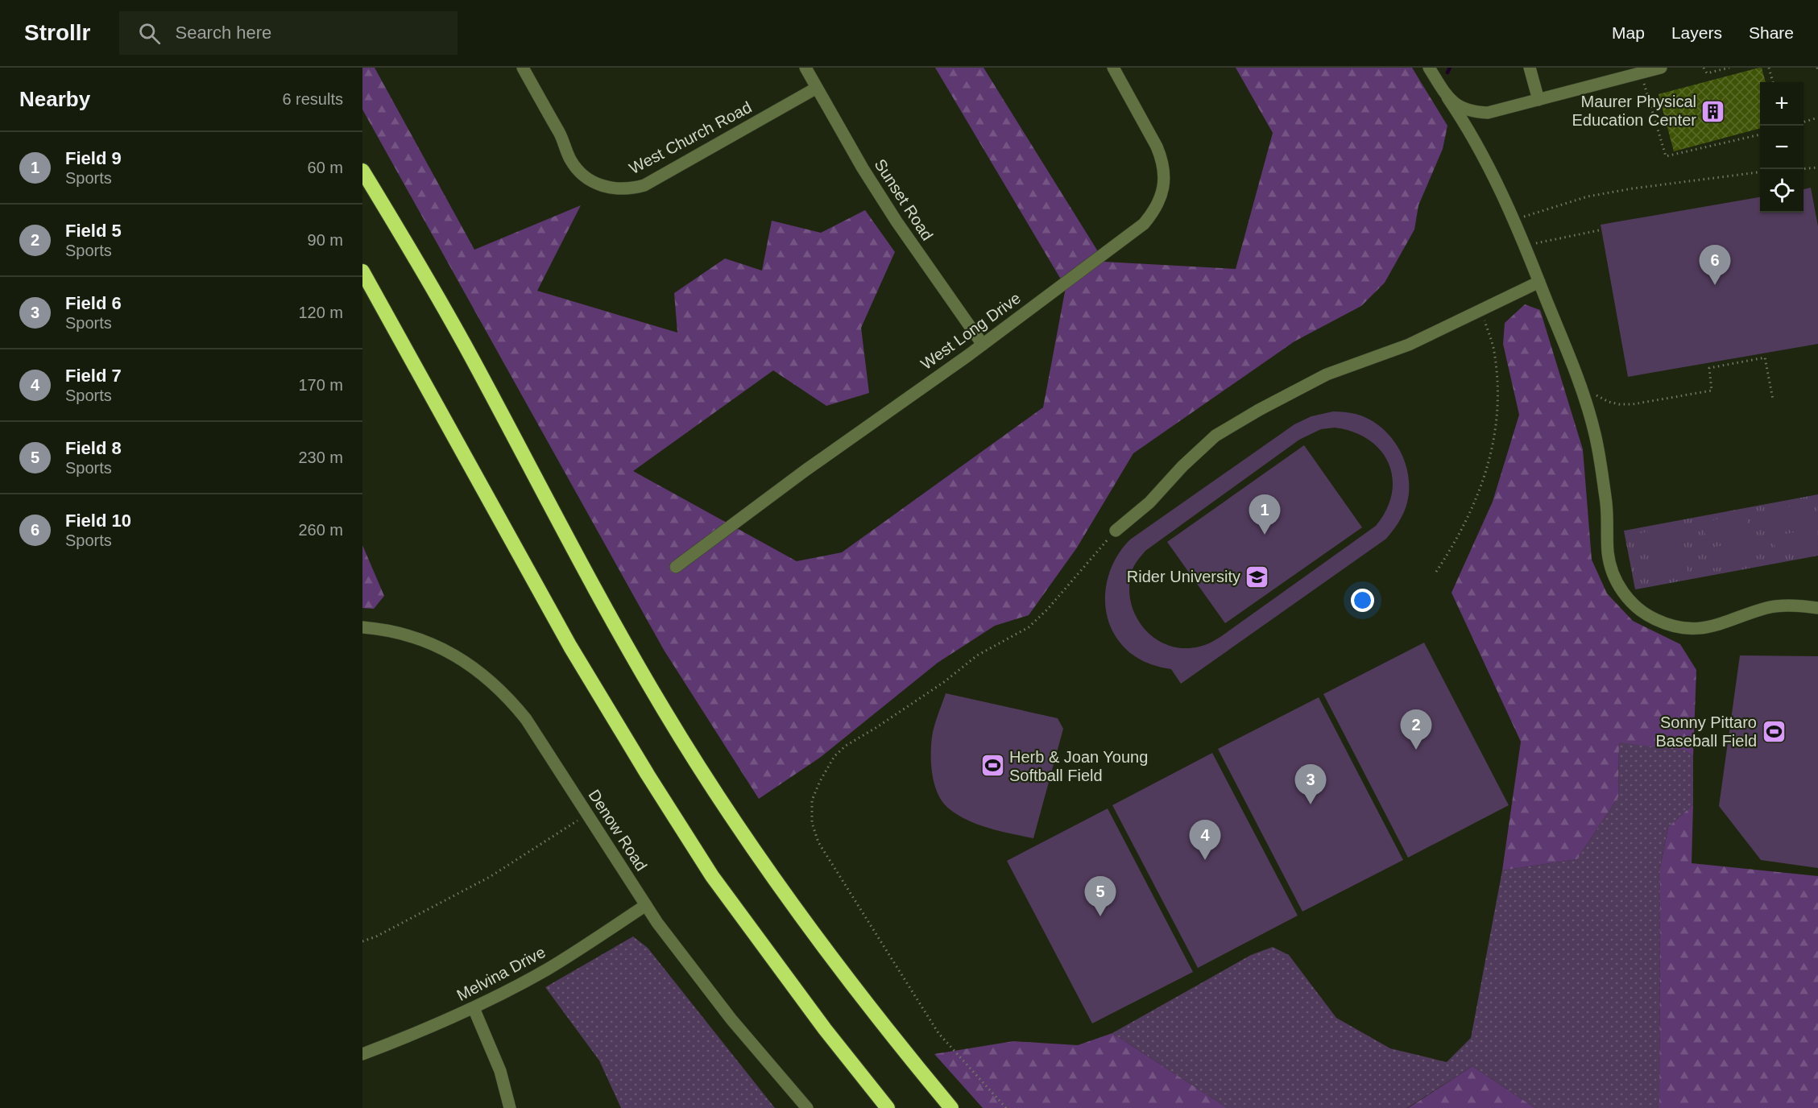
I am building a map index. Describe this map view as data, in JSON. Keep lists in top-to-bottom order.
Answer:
{
  "streets": {
    "street": [
      "West Church Road",
      "Sunset Road",
      "West Long Drive",
      "Denow Road",
      "Melvina Drive"
    ]
  },
  "crossings": [
    ["West Church Road", "Sunset Road"],
    ["Sunset Road", "West Long Drive"],
    ["Denow Road", "Melvina Drive"]
  ],
  "places": {
    "building": ["Maurer Physical Education Center"],
    "school or university": ["Rider University"],
    "sports": ["Sonny Pittaro Baseball Field", "Herb & Joan Young Softball Field"]
  },
  "page": {
    "header": "Strollr",
    "search": "Search here",
    "nav": ["Map", "Layers", "Share"],
    "heading": ["Nearby", "6 results"],
    "map_buttons": ["+", "−"],
    "list": [
      {
        "mark": "1",
        "name": "Field 9",
        "note": "Sports",
        "value": "60 m"
      },
      {
        "mark": "2",
        "name": "Field 5",
        "note": "Sports",
        "value": "90 m"
      },
      {
        "mark": "3",
        "name": "Field 6",
        "note": "Sports",
        "value": "120 m"
      },
      {
        "mark": "4",
        "name": "Field 7",
        "note": "Sports",
        "value": "170 m"
      },
      {
        "mark": "5",
        "name": "Field 8",
        "note": "Sports",
        "value": "230 m"
      },
      {
        "mark": "6",
        "name": "Field 10",
        "note": "Sports",
        "value": "260 m"
      }
    ],
    "pins": [
      "6",
      "1",
      "2",
      "3",
      "4",
      "5"
    ]
  }
}
